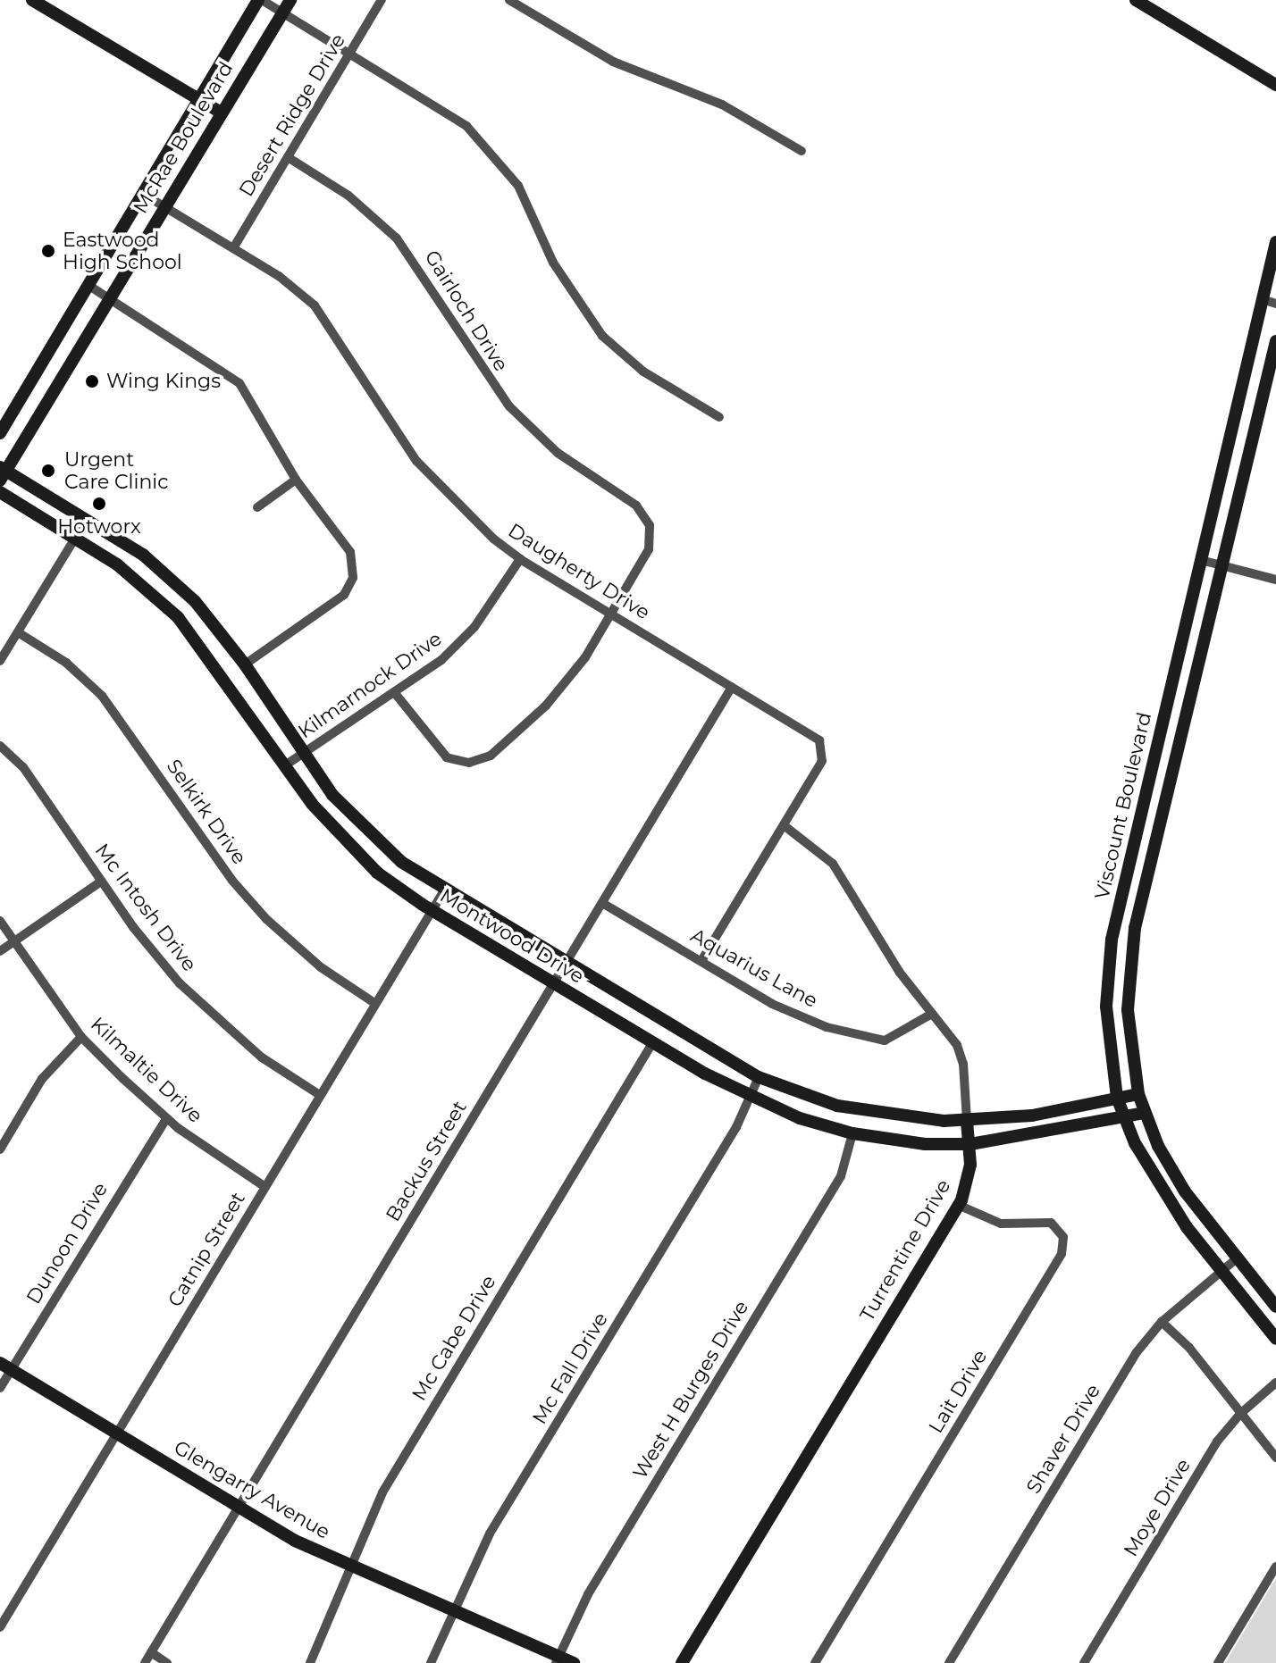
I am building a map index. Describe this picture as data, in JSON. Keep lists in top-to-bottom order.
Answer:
{
  "streets": {
    "main road": [
      "McRae Boulevard",
      "Viscount Boulevard",
      "Montwood Drive",
      "Turrentine Drive",
      "Glengarry Avenue"
    ],
    "street": [
      "Desert Ridge Drive",
      "Gairloch Drive",
      "Daugherty Drive",
      "Kilmarnock Drive",
      "Selkirk Drive",
      "Mc Intosh Drive",
      "Aquarius Lane",
      "Kilmaltie Drive",
      "Backus Street",
      "Dunoon Drive",
      "Catnip Street",
      "Mc Cabe Drive",
      "Mc Fall Drive",
      "West H Burges Drive",
      "Lait Drive",
      "Shaver Drive",
      "Moye Drive"
    ]
  },
  "crossings": [
    ["Desert Ridge Drive", "Gairloch Drive"],
    ["Desert Ridge Drive", "Daugherty Drive"],
    ["McRae Boulevard", "Daugherty Drive"],
    ["McRae Boulevard", "Montwood Drive"],
    ["Gairloch Drive", "Daugherty Drive"],
    ["Gairloch Drive", "Kilmarnock Drive"],
    ["Daugherty Drive", "Kilmarnock Drive"],
    ["Daugherty Drive", "Aquarius Lane"],
    ["Daugherty Drive", "Backus Street"],
    ["Daugherty Drive", "Turrentine Drive"],
    ["Kilmarnock Drive", "Montwood Drive"],
    ["Viscount Boulevard", "Montwood Drive"],
    ["Viscount Boulevard", "Shaver Drive"],
    ["Selkirk Drive", "Catnip Street"],
    ["Mc Intosh Drive", "Catnip Street"],
    ["Montwood Drive", "Backus Street"],
    ["Montwood Drive", "Catnip Street"],
    ["Montwood Drive", "Turrentine Drive"],
    ["Montwood Drive", "Mc Cabe Drive"],
    ["Montwood Drive", "Mc Fall Drive"],
    ["Montwood Drive", "West H Burges Drive"],
    ["Aquarius Lane", "Backus Street"],
    ["Aquarius Lane", "Turrentine Drive"],
    ["Kilmaltie Drive", "Dunoon Drive"],
    ["Kilmaltie Drive", "Catnip Street"],
    ["Backus Street", "Glengarry Avenue"],
    ["Dunoon Drive", "Glengarry Avenue"],
    ["Catnip Street", "Glengarry Avenue"],
    ["Turrentine Drive", "Lait Drive"],
    ["Mc Cabe Drive", "Glengarry Avenue"],
    ["Mc Fall Drive", "Glengarry Avenue"],
    ["West H Burges Drive", "Glengarry Avenue"]
  ],
  "places": [
    "Eastwood High School",
    "Wing Kings",
    "Urgent Care Clinic",
    "Hotworx"
  ]
}
